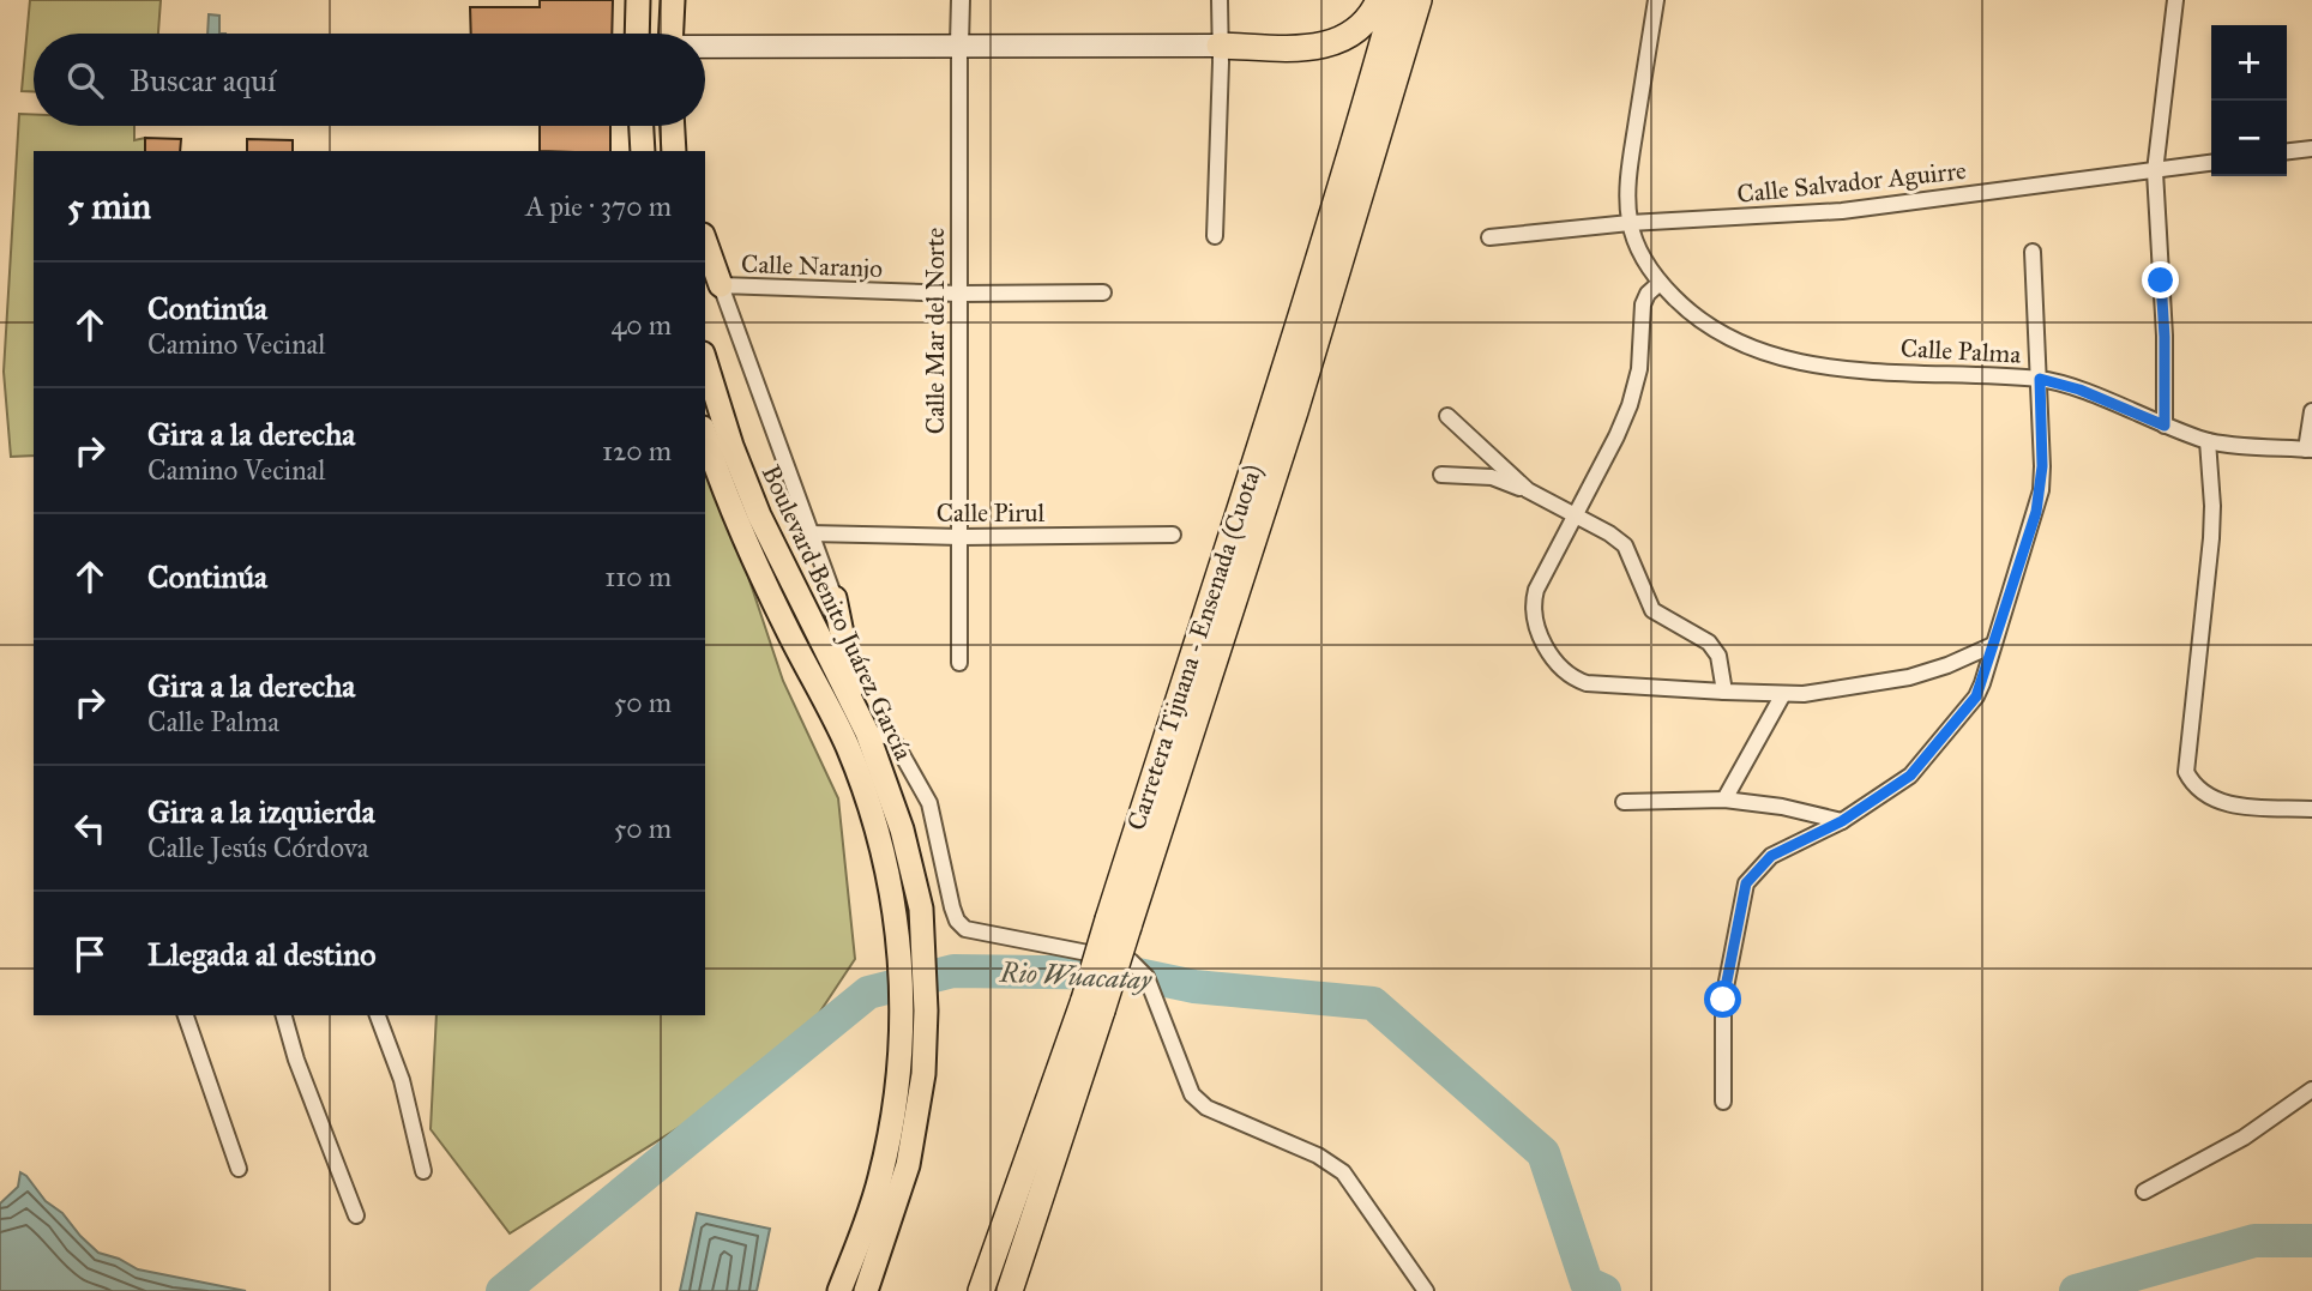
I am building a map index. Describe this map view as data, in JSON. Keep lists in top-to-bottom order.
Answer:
{
  "streets": {
    "highway": ["Carretera Tijuana - Ensenada (Cuota)"],
    "main road": ["Boulevard Benito Juárez García"],
    "street": [
      "Calle Salvador Aguirre",
      "Calle Naranjo",
      "Calle Mar del Norte",
      "Calle Palma",
      "Calle Pirul"
    ]
  },
  "crossings": [
    ["Calle Salvador Aguirre", "Calle Palma"],
    ["Calle Naranjo", "Calle Mar del Norte"],
    ["Calle Mar del Norte", "Calle Pirul"]
  ],
  "water": ["Rio Wuacatay"],
  "page": {
    "map_buttons": ["+", "−"],
    "search": "Buscar aquí",
    "heading": ["5 min", "A pie · 370 m"],
    "list": [
      ["Continúa", "Camino Vecinal", "40 m"],
      ["Gira a la derecha", "Camino Vecinal", "120 m"],
      ["Continúa", "110 m"],
      ["Gira a la derecha", "Calle Palma", "50 m"],
      ["Gira a la izquierda", "Calle Jesús Córdova", "50 m"],
      "Llegada al destino"
    ]
  }
}
